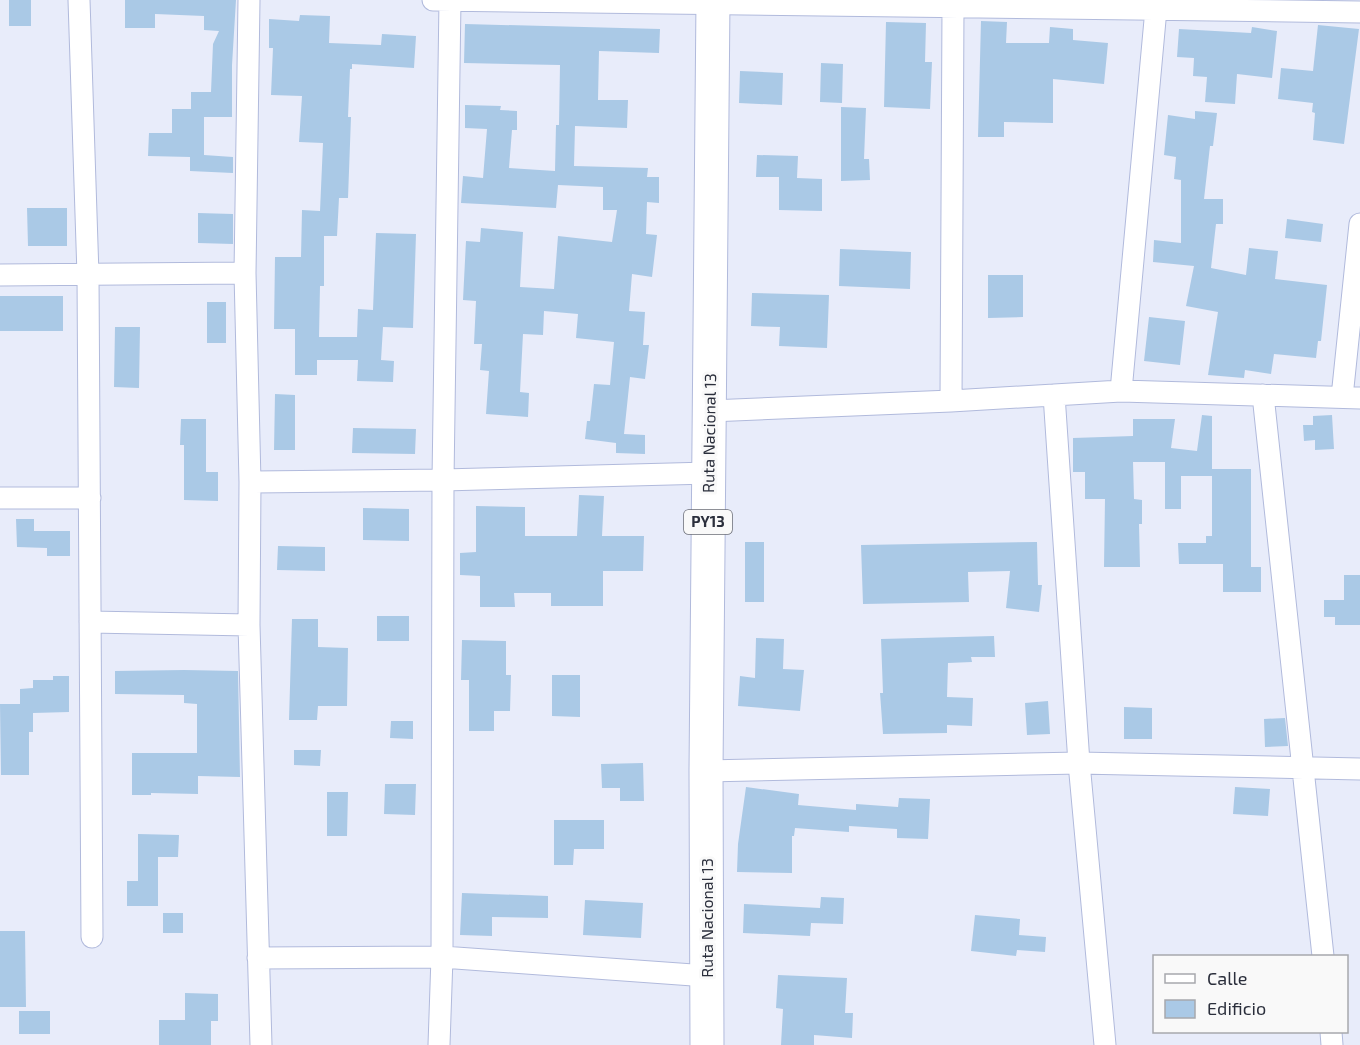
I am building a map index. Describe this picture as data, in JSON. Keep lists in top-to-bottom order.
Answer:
{
  "streets": {
    "highway": ["Ruta Nacional 13", "PY13"]
  },
  "legend": ["Calle", "Edificio"]
}
